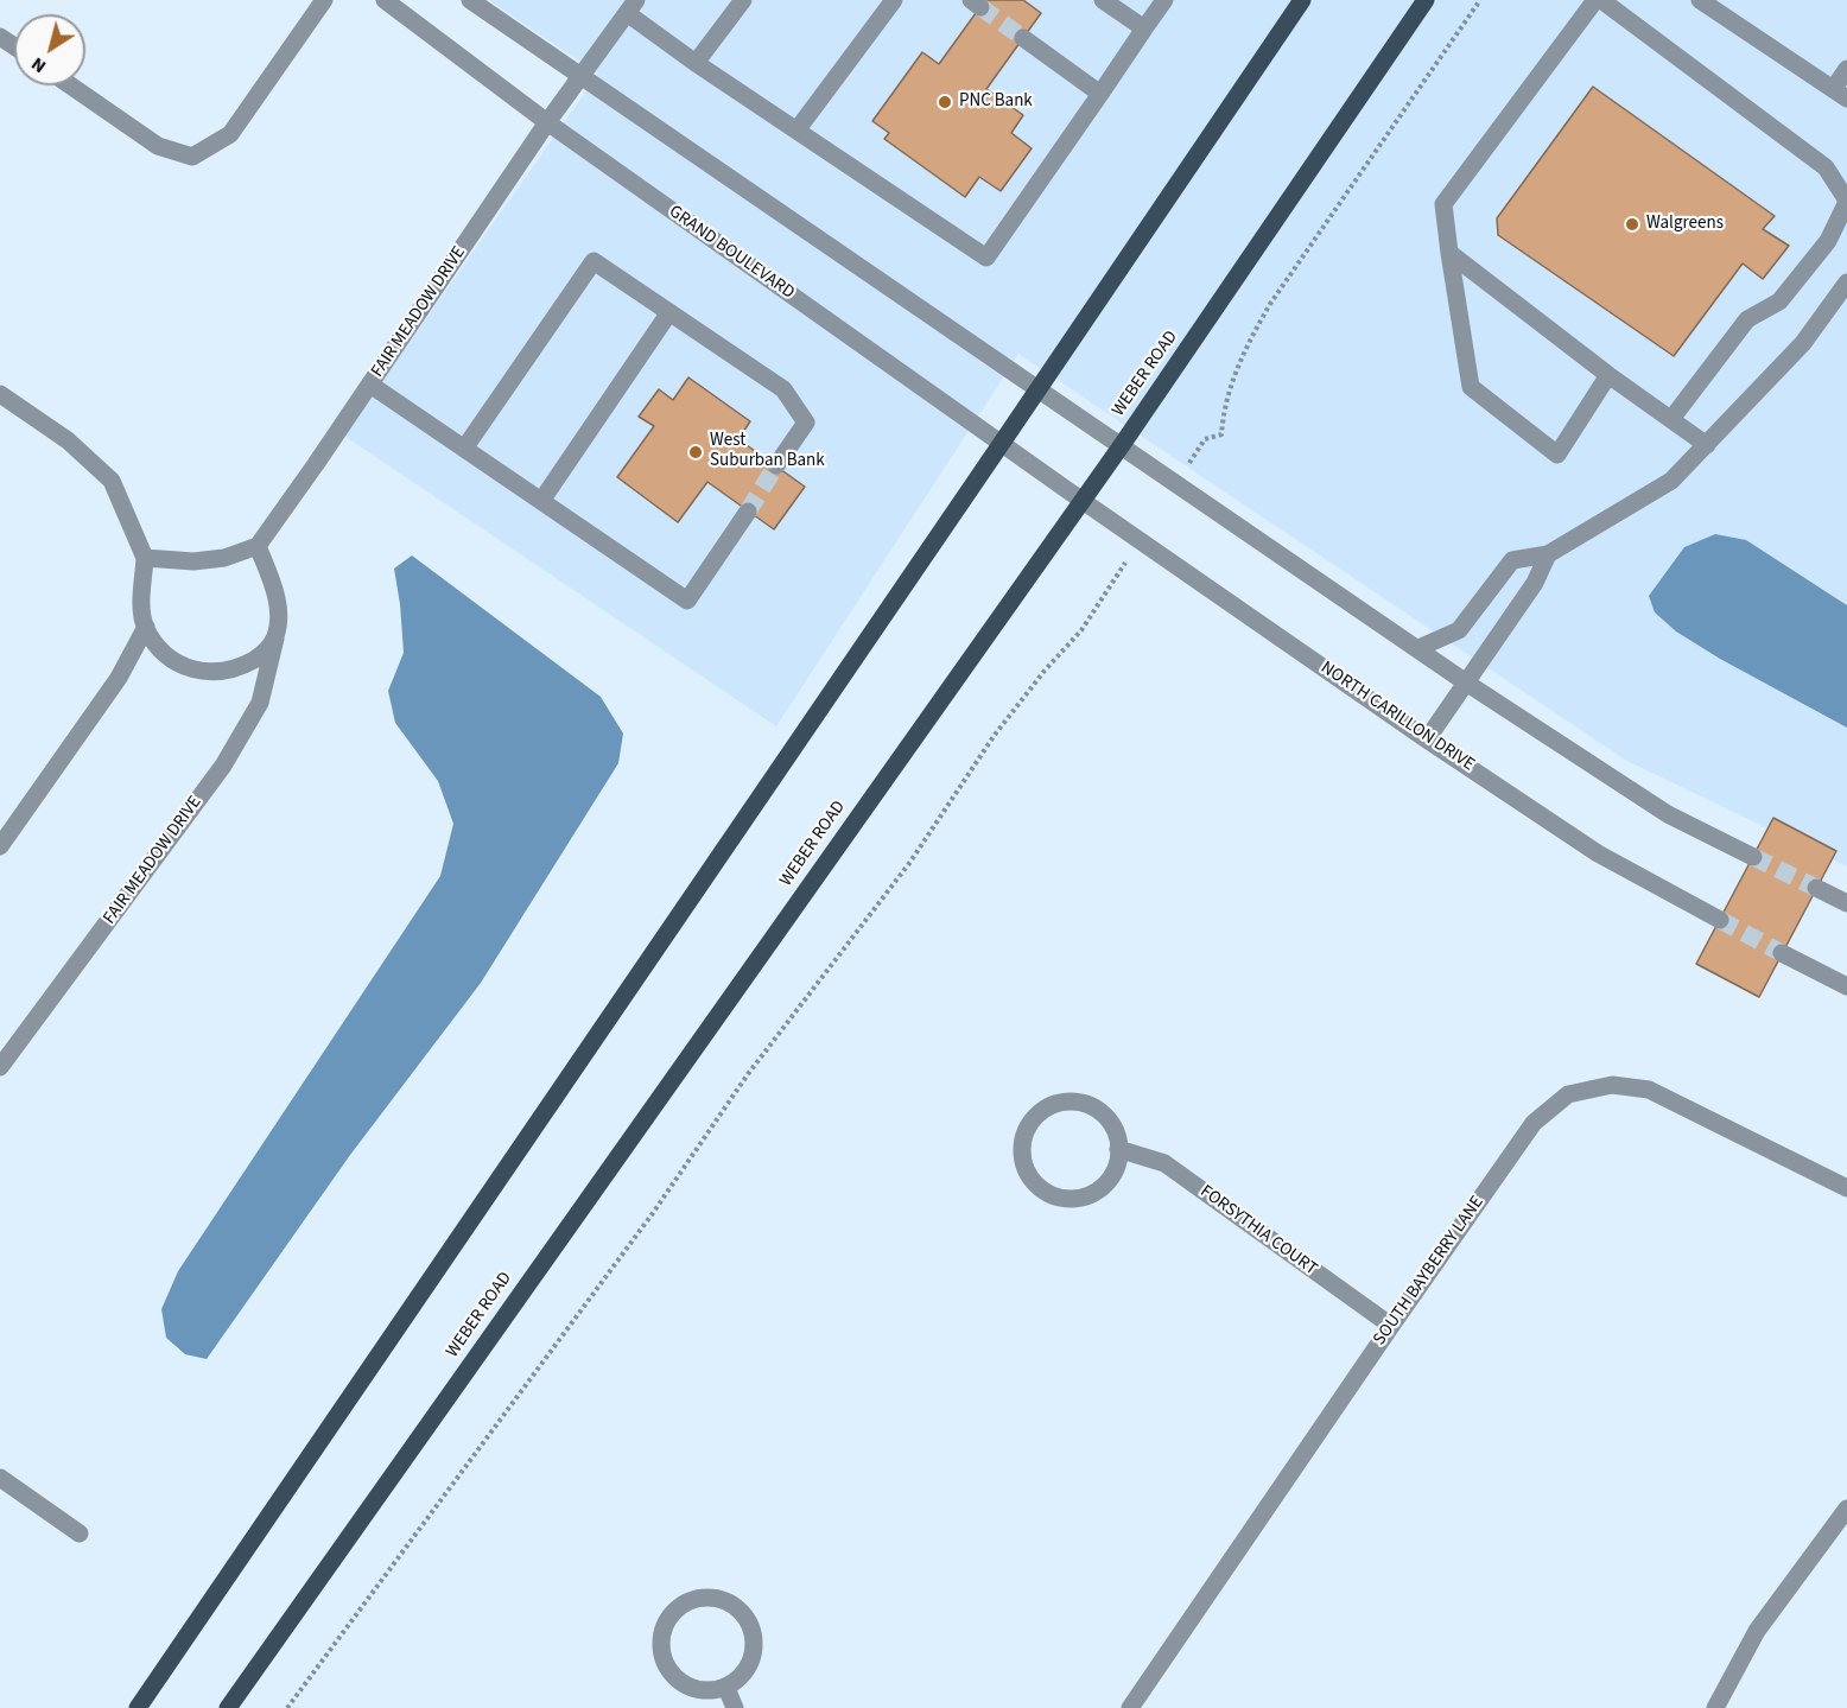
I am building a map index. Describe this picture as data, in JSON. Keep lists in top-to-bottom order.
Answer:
{
  "streets": {
    "main road": ["WEBER ROAD"],
    "street": [
      "GRAND BOULEVARD",
      "FAIR MEADOW DRIVE",
      "NORTH CARILLON DRIVE",
      "FORSYTHIA COURT",
      "SOUTH BAYBERRY LANE"
    ]
  },
  "crossings": [
    ["GRAND BOULEVARD", "FAIR MEADOW DRIVE"],
    ["GRAND BOULEVARD", "WEBER ROAD"],
    ["GRAND BOULEVARD", "NORTH CARILLON DRIVE"],
    ["WEBER ROAD", "NORTH CARILLON DRIVE"],
    ["FORSYTHIA COURT", "SOUTH BAYBERRY LANE"]
  ],
  "places": ["PNC Bank", "Walgreens", "West Suburban Bank"],
  "north": "bottom left"
}
